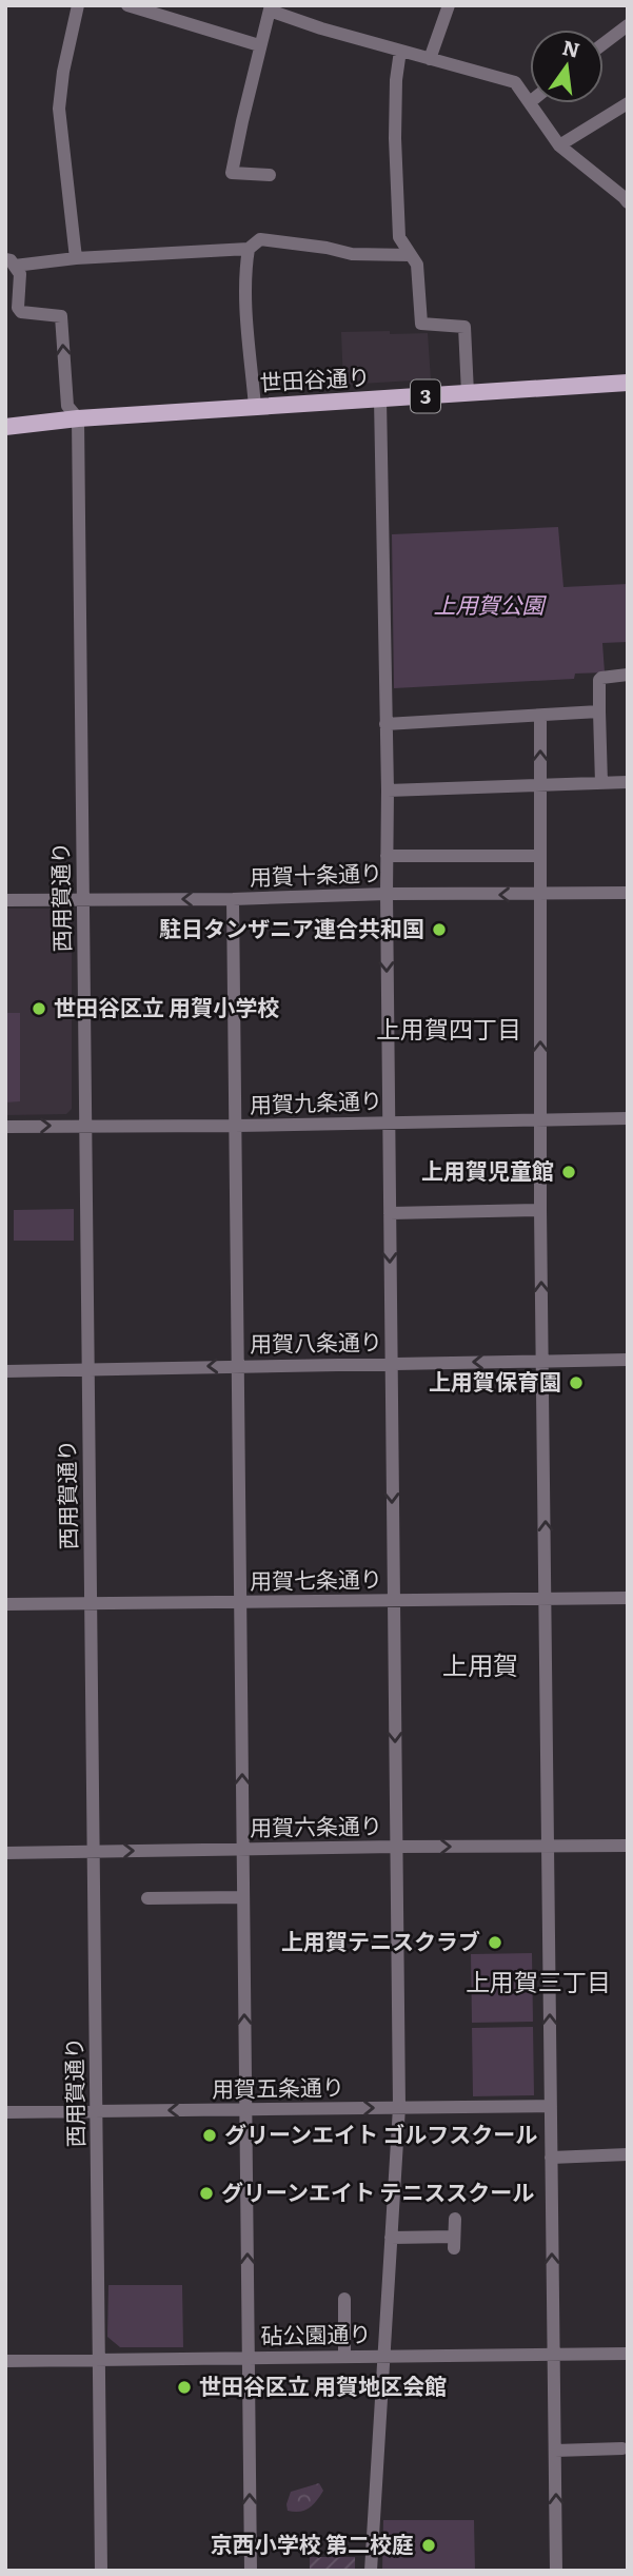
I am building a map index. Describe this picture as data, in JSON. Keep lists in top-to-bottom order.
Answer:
{
  "streets": {
    "main road": ["世田谷通り", "3"],
    "street": [
      "用賀十条通り",
      "西用賀通り",
      "用賀九条通り",
      "用賀八条通り",
      "用賀七条通り",
      "用賀六条通り",
      "用賀五条通り",
      "砧公園通り"
    ]
  },
  "crossings": [
    ["世田谷通り", "西用賀通り"],
    ["用賀十条通り", "西用賀通り"],
    ["西用賀通り", "用賀九条通り"],
    ["西用賀通り", "用賀八条通り"],
    ["西用賀通り", "用賀七条通り"],
    ["西用賀通り", "用賀六条通り"],
    ["西用賀通り", "用賀五条通り"],
    ["西用賀通り", "砧公園通り"]
  ],
  "one_way": ["用賀八条通り"],
  "districts": ["上用賀四丁目", "上用賀", "上用賀三丁目"],
  "parks": ["上用賀公園"],
  "places": [
    "駐日タンザニア連合共和国",
    "世田谷区立 用賀小学校",
    "上用賀児童館",
    "上用賀保育園",
    "上用賀テニスクラブ",
    "グリーンエイト ゴルフスクール",
    "グリーンエイト テニススクール",
    "世田谷区立 用賀地区会館",
    "京西小学校 第二校庭"
  ],
  "north": "top"
}
